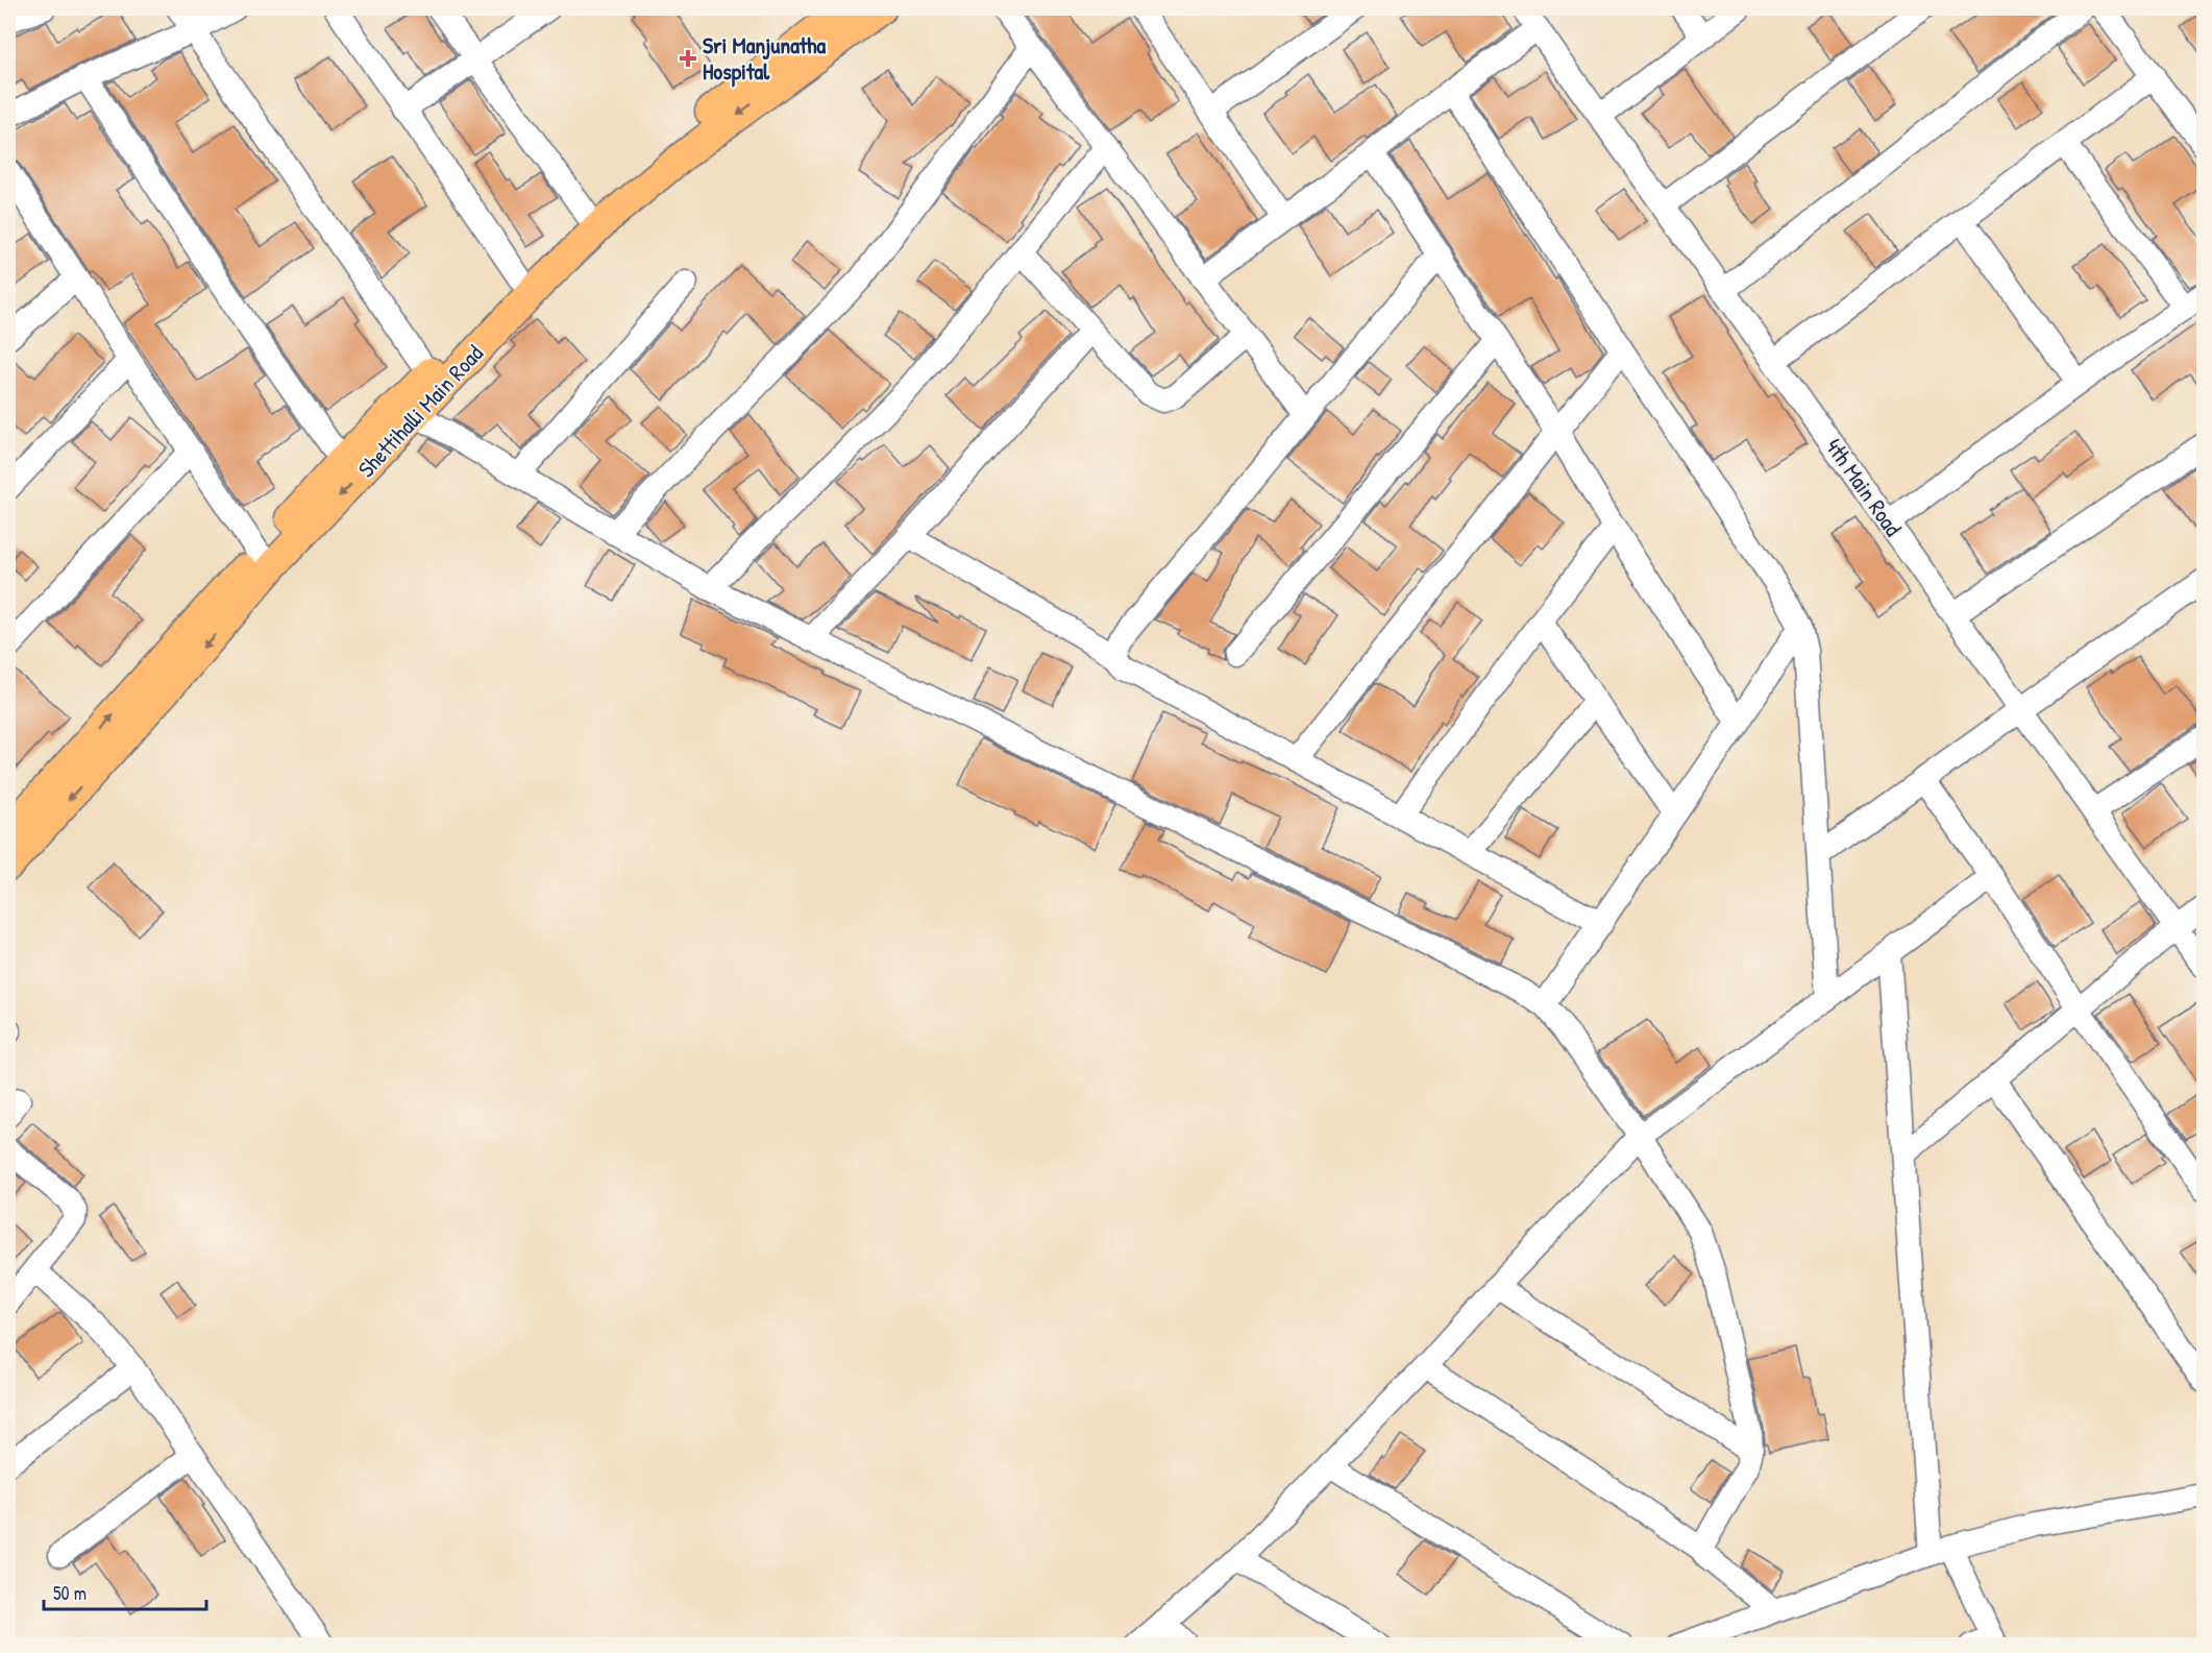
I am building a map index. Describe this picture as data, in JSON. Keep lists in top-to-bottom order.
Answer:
{
  "streets": {
    "main road": ["Shettihalli Main Road"],
    "street": ["4th Main Road"]
  },
  "places": {
    "health": ["Sri Manjunatha Hospital"]
  },
  "scale_bar": "50 m"
}
